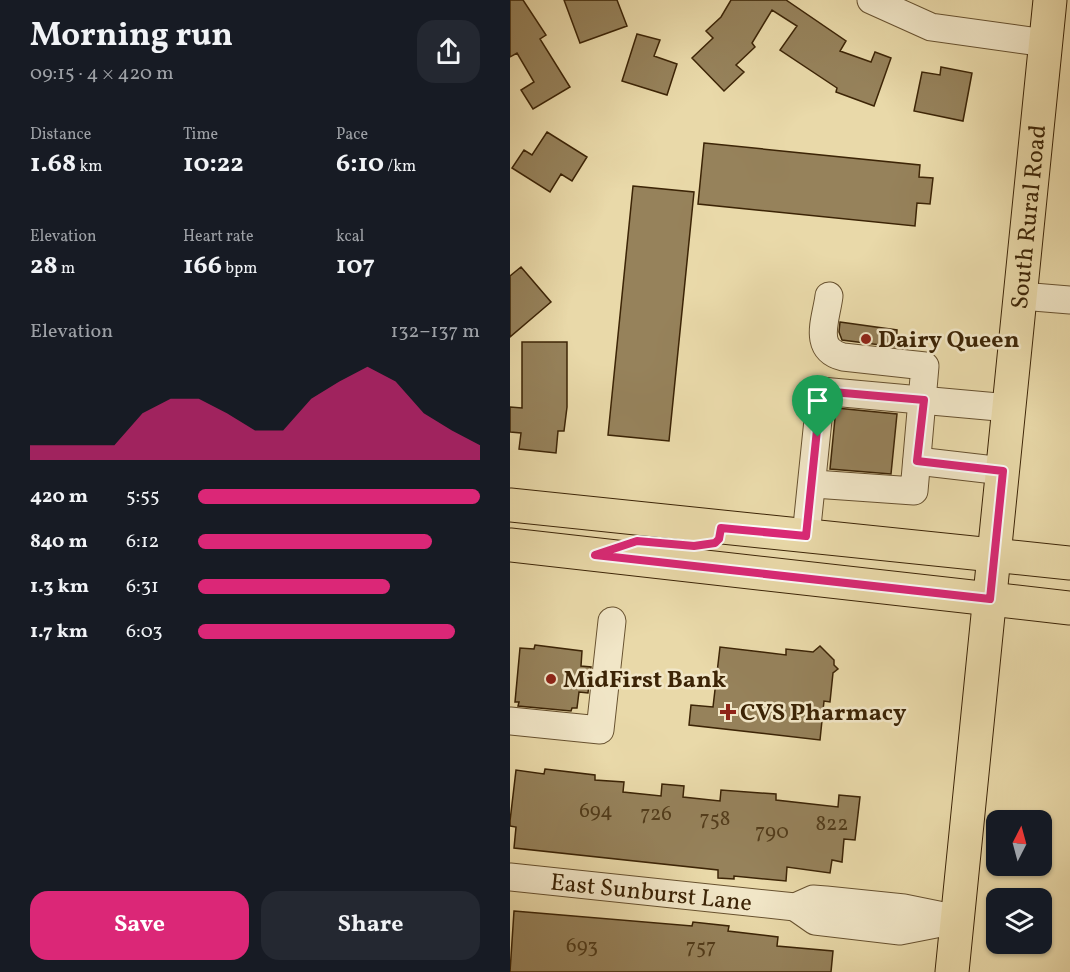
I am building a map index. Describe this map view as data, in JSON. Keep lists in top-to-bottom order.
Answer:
{
  "streets": {
    "main road": ["South Rural Road"],
    "street": ["East Sunburst Lane"]
  },
  "crossings": [
    ["South Rural Road", "East Sunburst Lane"]
  ],
  "places": {
    "other": ["Dairy Queen", "MidFirst Bank"],
    "health": ["CVS Pharmacy"]
  },
  "house_numbers": [
    "694",
    "726",
    "758",
    "822",
    "790",
    "693",
    "757"
  ],
  "north": "top",
  "page": {
    "heading": ["Morning run", "09:15 · 4 × 420 m"],
    "stats": [
      ["Distance", "1.68 km"],
      ["Time", "10:22"],
      ["Pace", "6:10 /km"],
      ["Elevation", "28 m"],
      ["Heart rate", "166 bpm"],
      ["kcal", "107"]
    ],
    "chart": ["Elevation", "132–137 m"],
    "list": [
      {
        "name": "420 m",
        "note": "5:55"
      },
      {
        "name": "840 m",
        "note": "6:12"
      },
      {
        "name": "1.3 km",
        "note": "6:31"
      },
      {
        "name": "1.7 km",
        "note": "6:03"
      }
    ],
    "buttons": ["Save", "Share"]
  }
}
